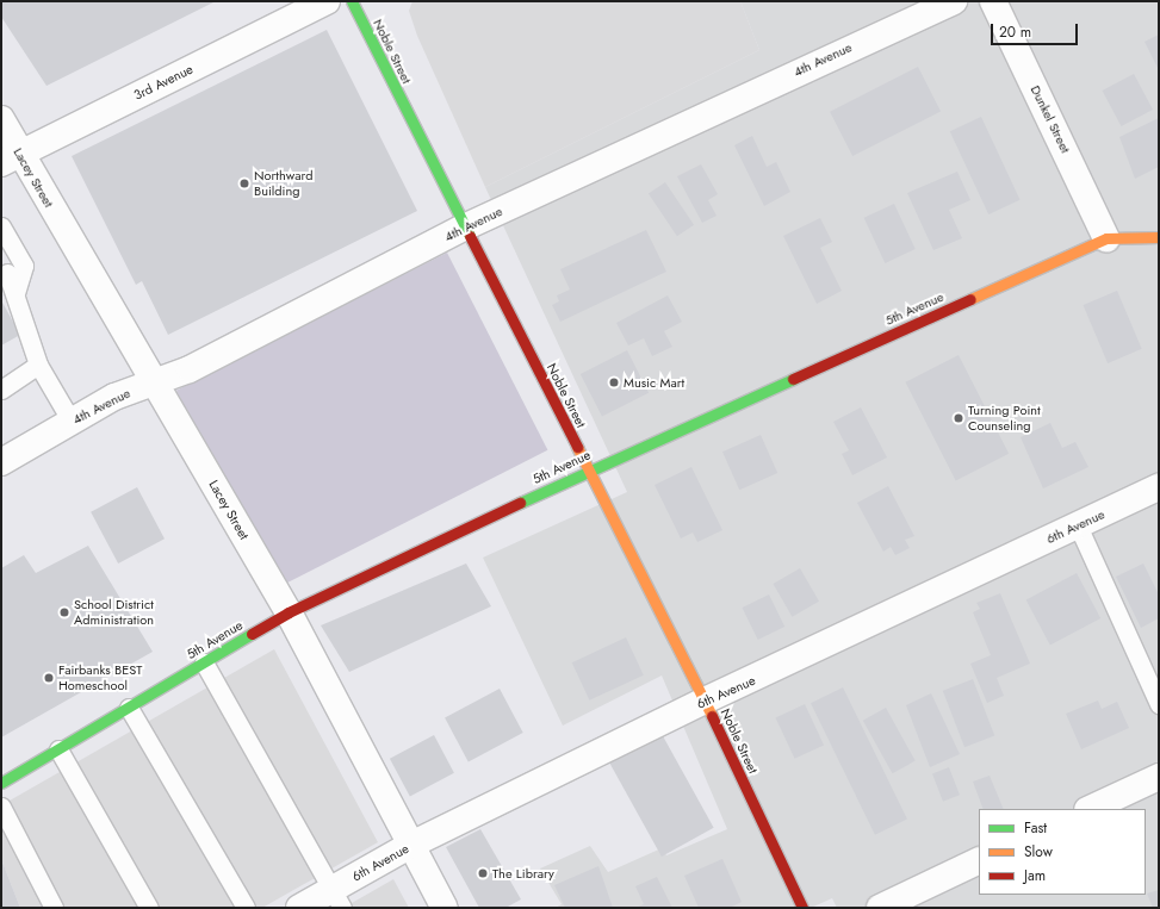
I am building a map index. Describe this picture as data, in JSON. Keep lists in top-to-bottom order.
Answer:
{
  "streets": {
    "street": [
      "Noble Street",
      "4th Avenue",
      "3rd Avenue",
      "Dunkel Street",
      "Lacey Street",
      "5th Avenue",
      "6th Avenue"
    ]
  },
  "crossings": [
    ["Noble Street", "4th Avenue"],
    ["Noble Street", "5th Avenue"],
    ["Noble Street", "6th Avenue"],
    ["4th Avenue", "Lacey Street"],
    ["3rd Avenue", "Lacey Street"],
    ["Dunkel Street", "5th Avenue"],
    ["Lacey Street", "5th Avenue"],
    ["Lacey Street", "6th Avenue"]
  ],
  "places": [
    "Northward Building",
    "Music Mart",
    "Turning Point Counseling",
    "School District Administration",
    "Fairbanks BEST Homeschool",
    "The Library"
  ],
  "legend": ["Fast", "Slow", "Jam"],
  "scale_bar": "20 m"
}
